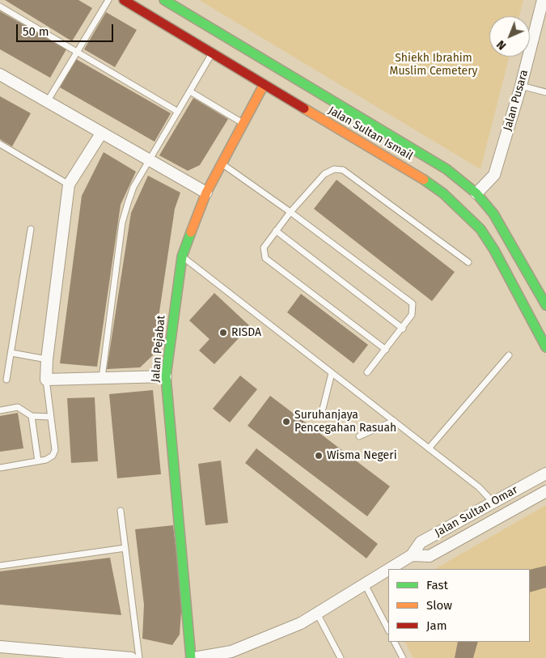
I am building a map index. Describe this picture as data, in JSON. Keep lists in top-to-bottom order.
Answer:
{
  "streets": {
    "main road": ["Jalan Sultan Ismail", "Jalan Pejabat"],
    "street": ["Jalan Pusara", "Jalan Sultan Omar"]
  },
  "crossings": [
    ["Jalan Pusara", "Jalan Sultan Ismail"],
    ["Jalan Sultan Ismail", "Jalan Pejabat"]
  ],
  "parks": ["Shiekh Ibrahim Muslim Cemetery"],
  "places": ["RISDA", "Suruhanjaya Pencegahan Rasuah", "Wisma Negeri"],
  "legend": ["Fast", "Slow", "Jam"],
  "scale_bar": "50 m",
  "north": "bottom left"
}
